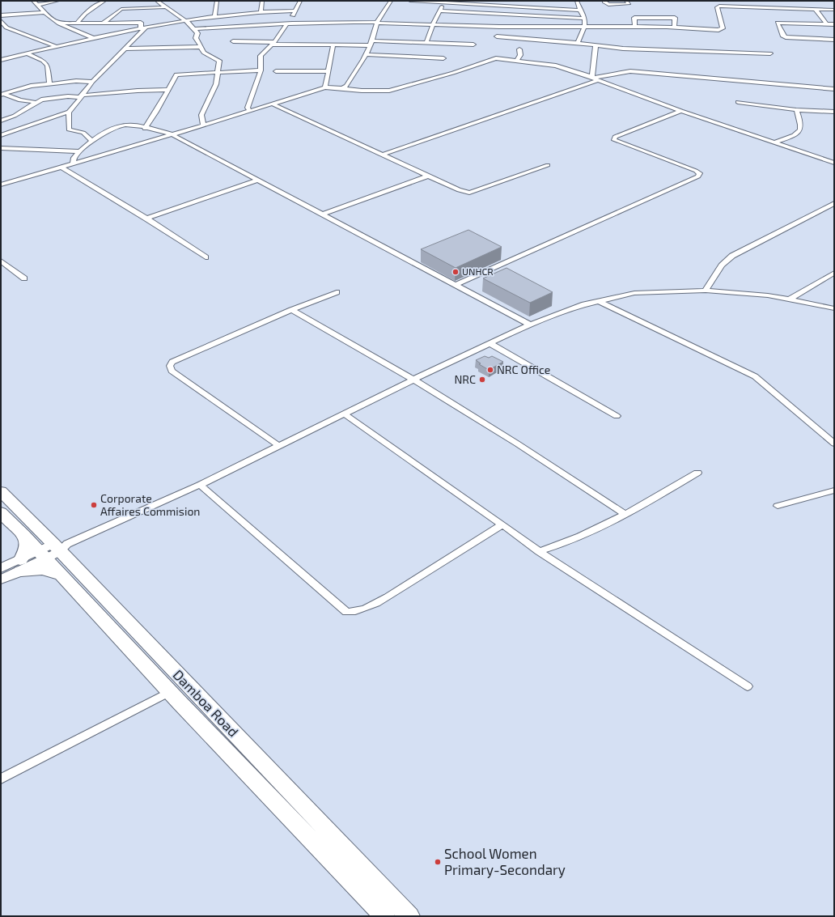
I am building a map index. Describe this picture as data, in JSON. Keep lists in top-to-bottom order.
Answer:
{
  "streets": {
    "main road": ["Damboa Road"]
  },
  "places": [
    "UNHCR",
    "NRC Office",
    "NRC",
    "Corporate Affaires Commision",
    "School Women Primary-Secondary"
  ]
}
